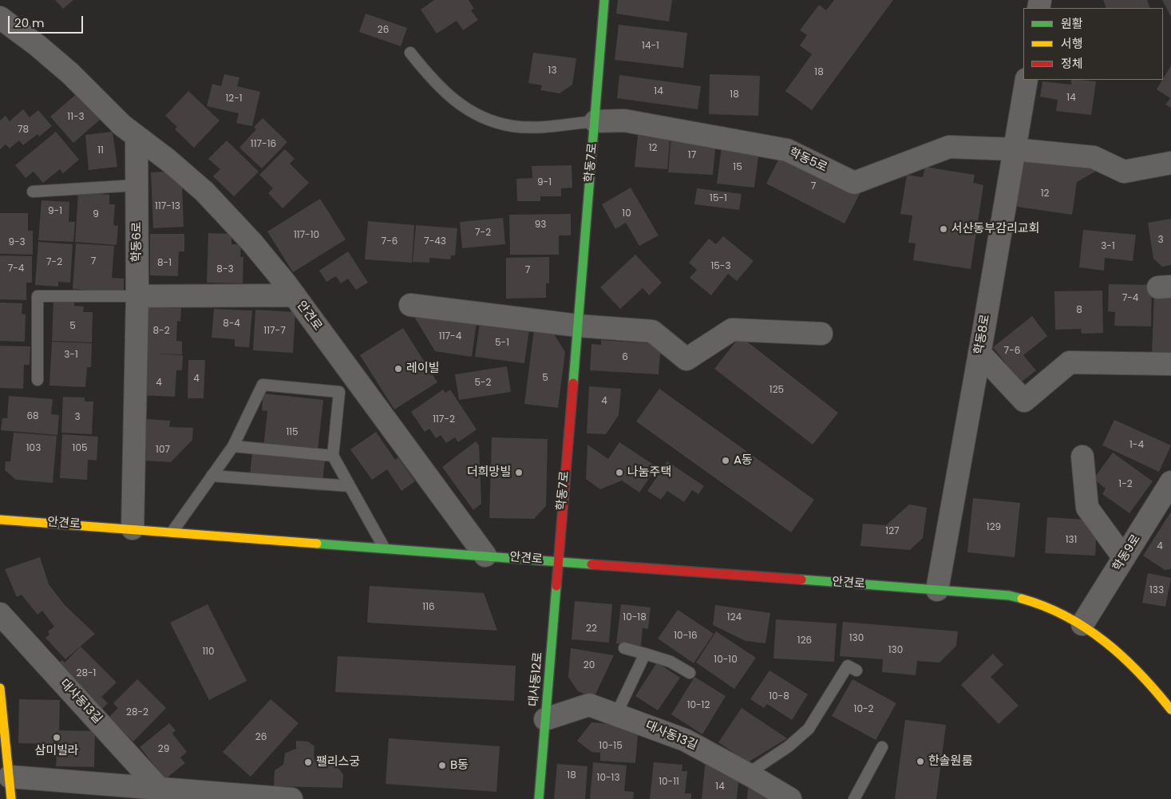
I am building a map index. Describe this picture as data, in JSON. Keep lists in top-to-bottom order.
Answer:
{
  "streets": {
    "street": [
      "학동5로",
      "학동7로",
      "학동6로",
      "안견로",
      "학동8로",
      "학동9로",
      "대사동12로",
      "대사동13길"
    ]
  },
  "crossings": [
    ["학동5로", "학동7로"],
    ["학동5로", "학동8로"],
    ["학동7로", "안견로"],
    ["학동7로", "대사동12로"],
    ["학동6로", "안견로"],
    ["안견로", "학동8로"],
    ["안견로", "학동9로"],
    ["안견로", "대사동12로"],
    ["대사동12로", "대사동13길"]
  ],
  "places": [
    "서산동부감리교회",
    "레이빌",
    "A동",
    "더희망빌",
    "나눔주택",
    "삼미빌라",
    "한솔원룸",
    "팰리스궁",
    "B동"
  ],
  "house_numbers": [
    "26",
    "14-1",
    "13",
    "18",
    "14",
    "18",
    "14",
    "12-1",
    "11-3",
    "78",
    "117-16",
    "12",
    "11",
    "17",
    "15",
    "9-1",
    "7",
    "12",
    "15-1",
    "117-13",
    "9-1",
    "10",
    "9",
    "93",
    "7-2",
    "117-10",
    "3",
    "7-6",
    "7-43",
    "9-3",
    "3-1",
    "7",
    "7-2",
    "8-1",
    "15-3",
    "7-4",
    "8-3",
    "7",
    "7-4",
    "8",
    "8-4",
    "5",
    "8-2",
    "117-7",
    "117-4",
    "5-1",
    "7-6",
    "3-1",
    "6",
    "5",
    "4",
    "4",
    "5-2",
    "125",
    "4",
    "68",
    "3",
    "117-2",
    "115",
    "1-4",
    "103",
    "105",
    "107",
    "1-2",
    "129",
    "127",
    "131",
    "4",
    "133",
    "116",
    "10-18",
    "124",
    "22",
    "10-16",
    "130",
    "126",
    "130",
    "110",
    "10-10",
    "20",
    "28-1",
    "10-8",
    "10-12",
    "10-2",
    "28-2",
    "26",
    "10-15",
    "29",
    "18",
    "10-13",
    "10-11",
    "14"
  ],
  "legend": ["원활", "서행", "정체"],
  "scale_bar": "20 m"
}
